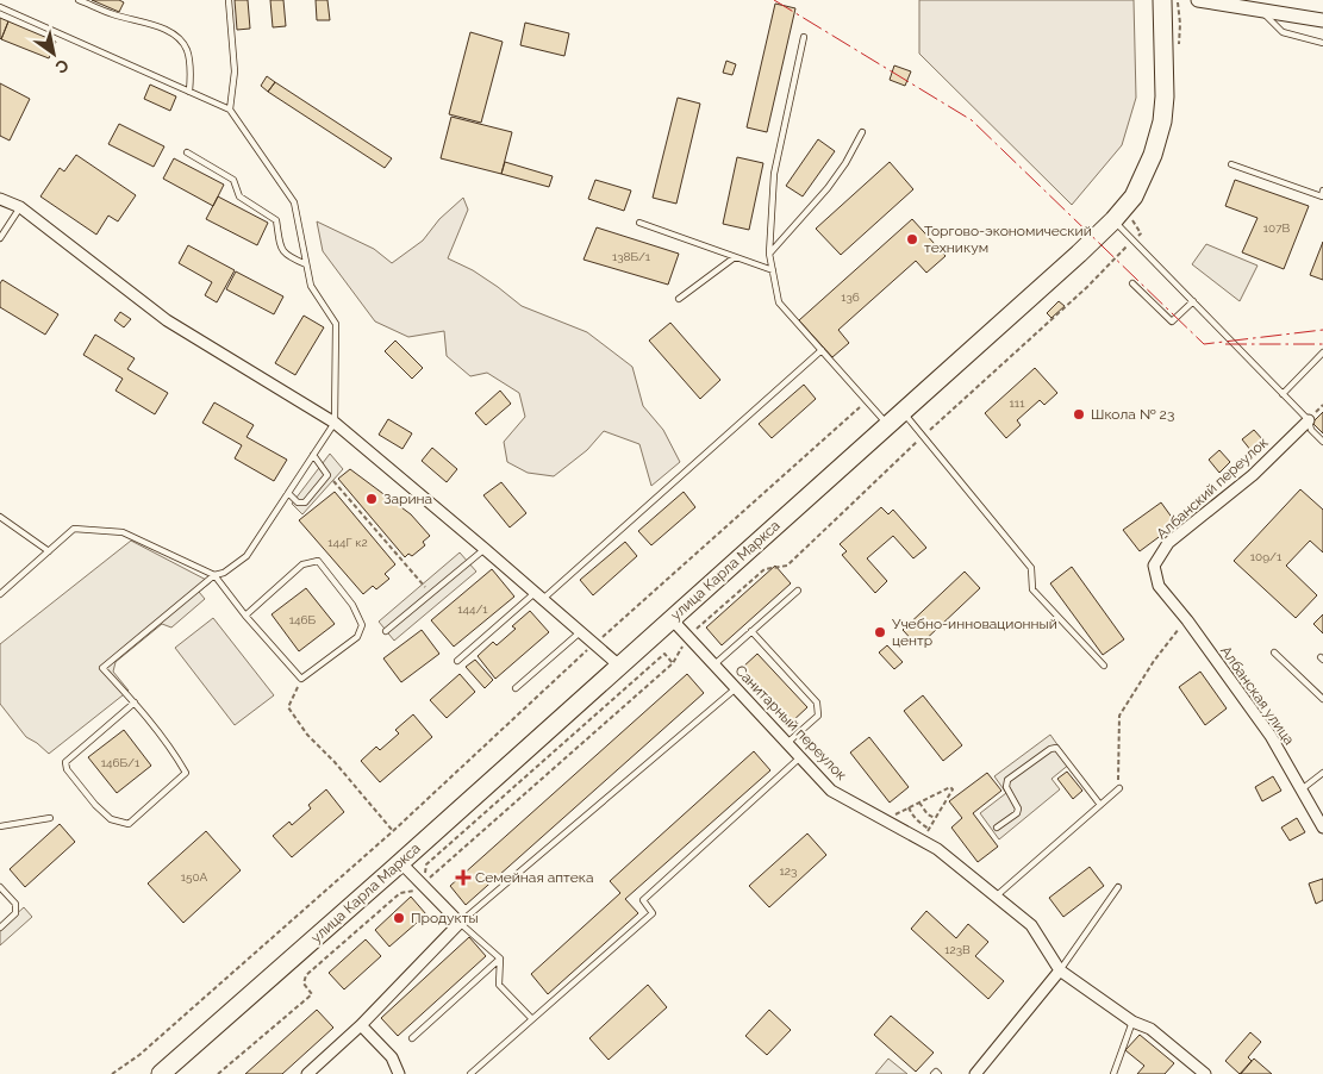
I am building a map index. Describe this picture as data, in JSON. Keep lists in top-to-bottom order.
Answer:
{
  "streets": {
    "highway": ["улица Карла Маркса"],
    "street": ["Албанский переулок", "Албанская улица", "Санитарный переулок"]
  },
  "crossings": [
    ["Албанский переулок", "Албанская улица"],
    ["улица Карла Маркса", "Санитарный переулок"]
  ],
  "places": {
    "other": [
      "Торгово-экономический техникум",
      "Школа № 23",
      "Зарина",
      "Учебно-инновационный центр",
      "Продукты"
    ],
    "health": ["Семейная аптека"]
  },
  "house_numbers": [
    "107В",
    "138Б/1",
    "136",
    "111",
    "144Г к2",
    "109/1",
    "144/1",
    "146Б",
    "146Б/1",
    "123",
    "150А",
    "123В"
  ],
  "north": "bottom right"
}
